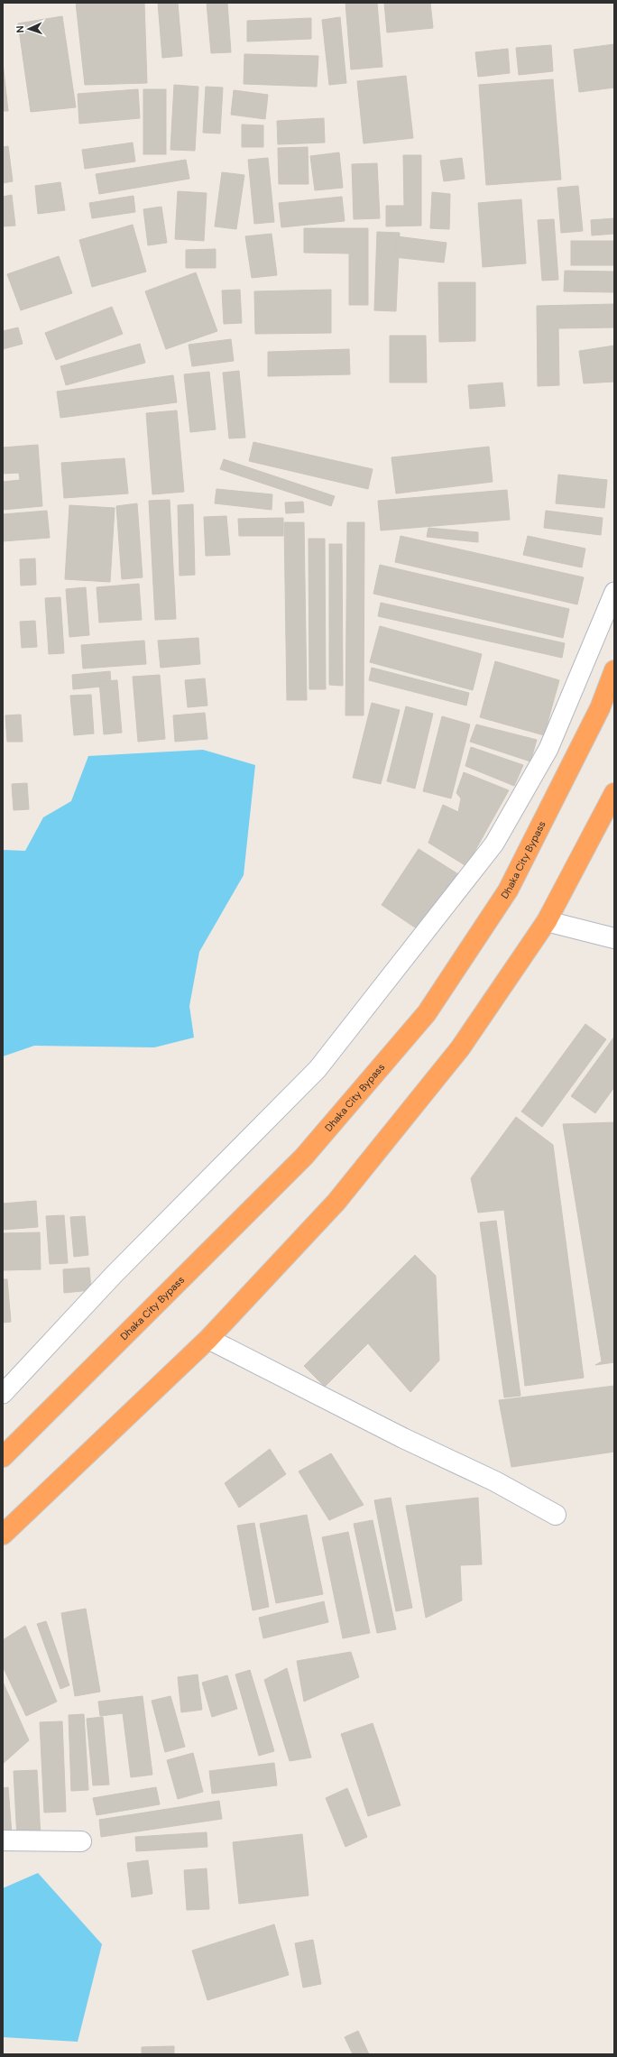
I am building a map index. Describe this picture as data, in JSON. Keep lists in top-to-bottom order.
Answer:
{
  "streets": {
    "highway": ["Dhaka City Bypass"]
  },
  "north": "left"
}
